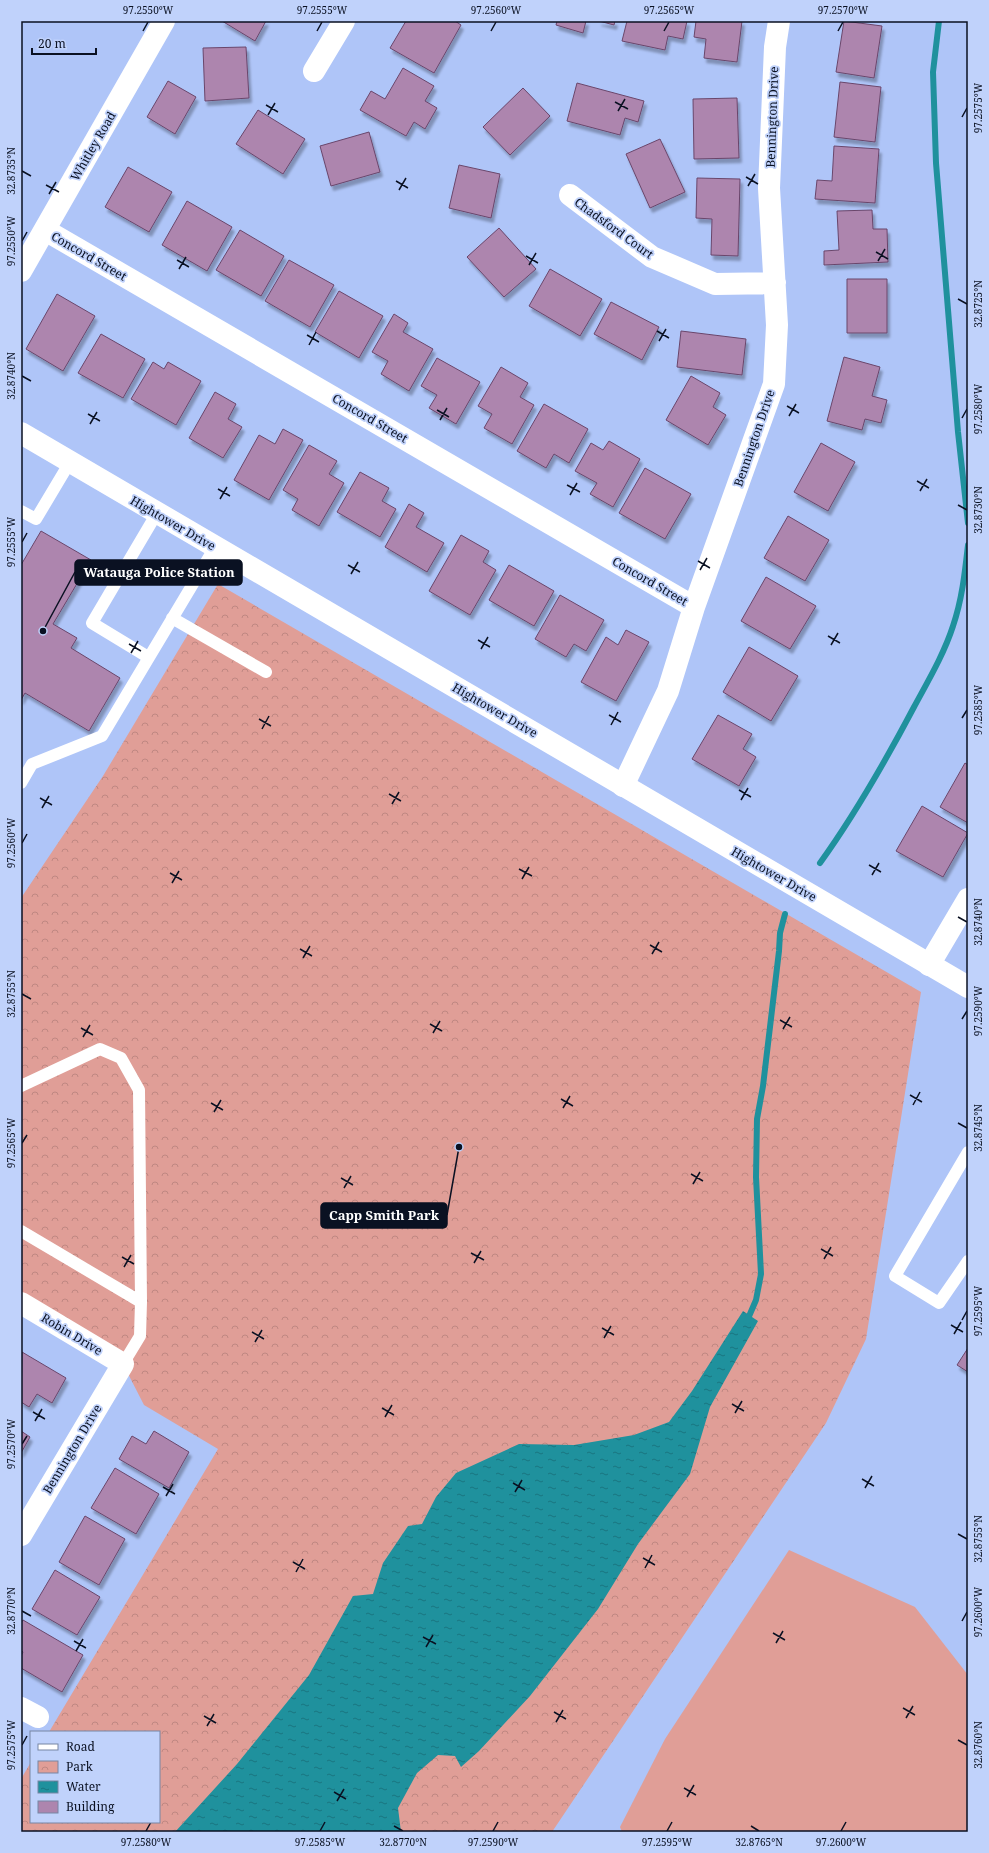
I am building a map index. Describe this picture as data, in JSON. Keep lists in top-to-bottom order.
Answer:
{
  "streets": {
    "street": [
      "Bennington Drive",
      "Whitley Road",
      "Chadsford Court",
      "Concord Street",
      "Hightower Drive",
      "Robin Drive"
    ]
  },
  "crossings": [
    ["Bennington Drive", "Chadsford Court"],
    ["Bennington Drive", "Concord Street"],
    ["Bennington Drive", "Hightower Drive"],
    ["Bennington Drive", "Robin Drive"],
    ["Whitley Road", "Concord Street"]
  ],
  "places": ["Watauga Police Station", "Capp Smith Park"],
  "legend": [
    "Road",
    "Park",
    "Water",
    "Building"
  ],
  "scale_bar": "20 m",
  "coordinates": [
    "97.2550°W",
    "97.2555°W",
    "97.2560°W",
    "97.2565°W",
    "97.2570°W",
    "97.2575°W",
    "32.8735°N",
    "32.8725°N",
    "32.8740°N",
    "97.2580°W",
    "32.8730°N",
    "97.2585°W",
    "32.8755°N",
    "97.2590°W",
    "32.8745°N",
    "97.2595°W",
    "32.8770°N",
    "97.2600°W",
    "32.8760°N",
    "32.8765°N"
  ]
}
